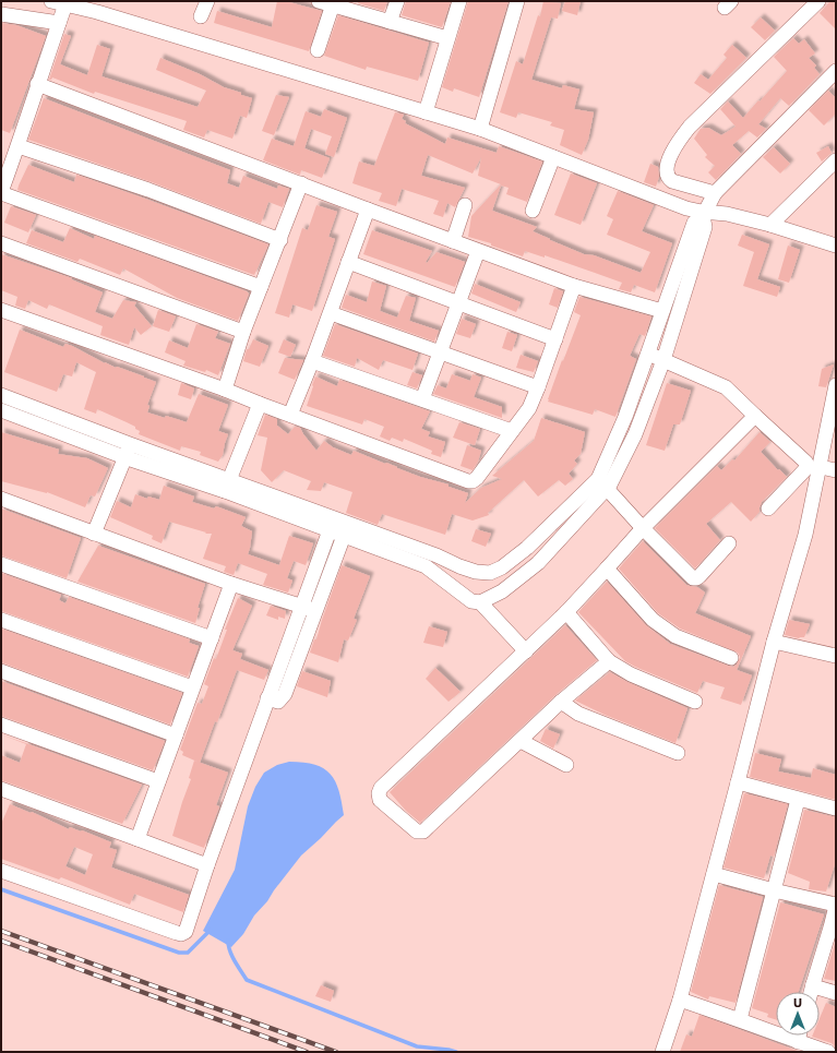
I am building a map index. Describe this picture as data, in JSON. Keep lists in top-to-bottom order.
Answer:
{
  "north": "top"
}
